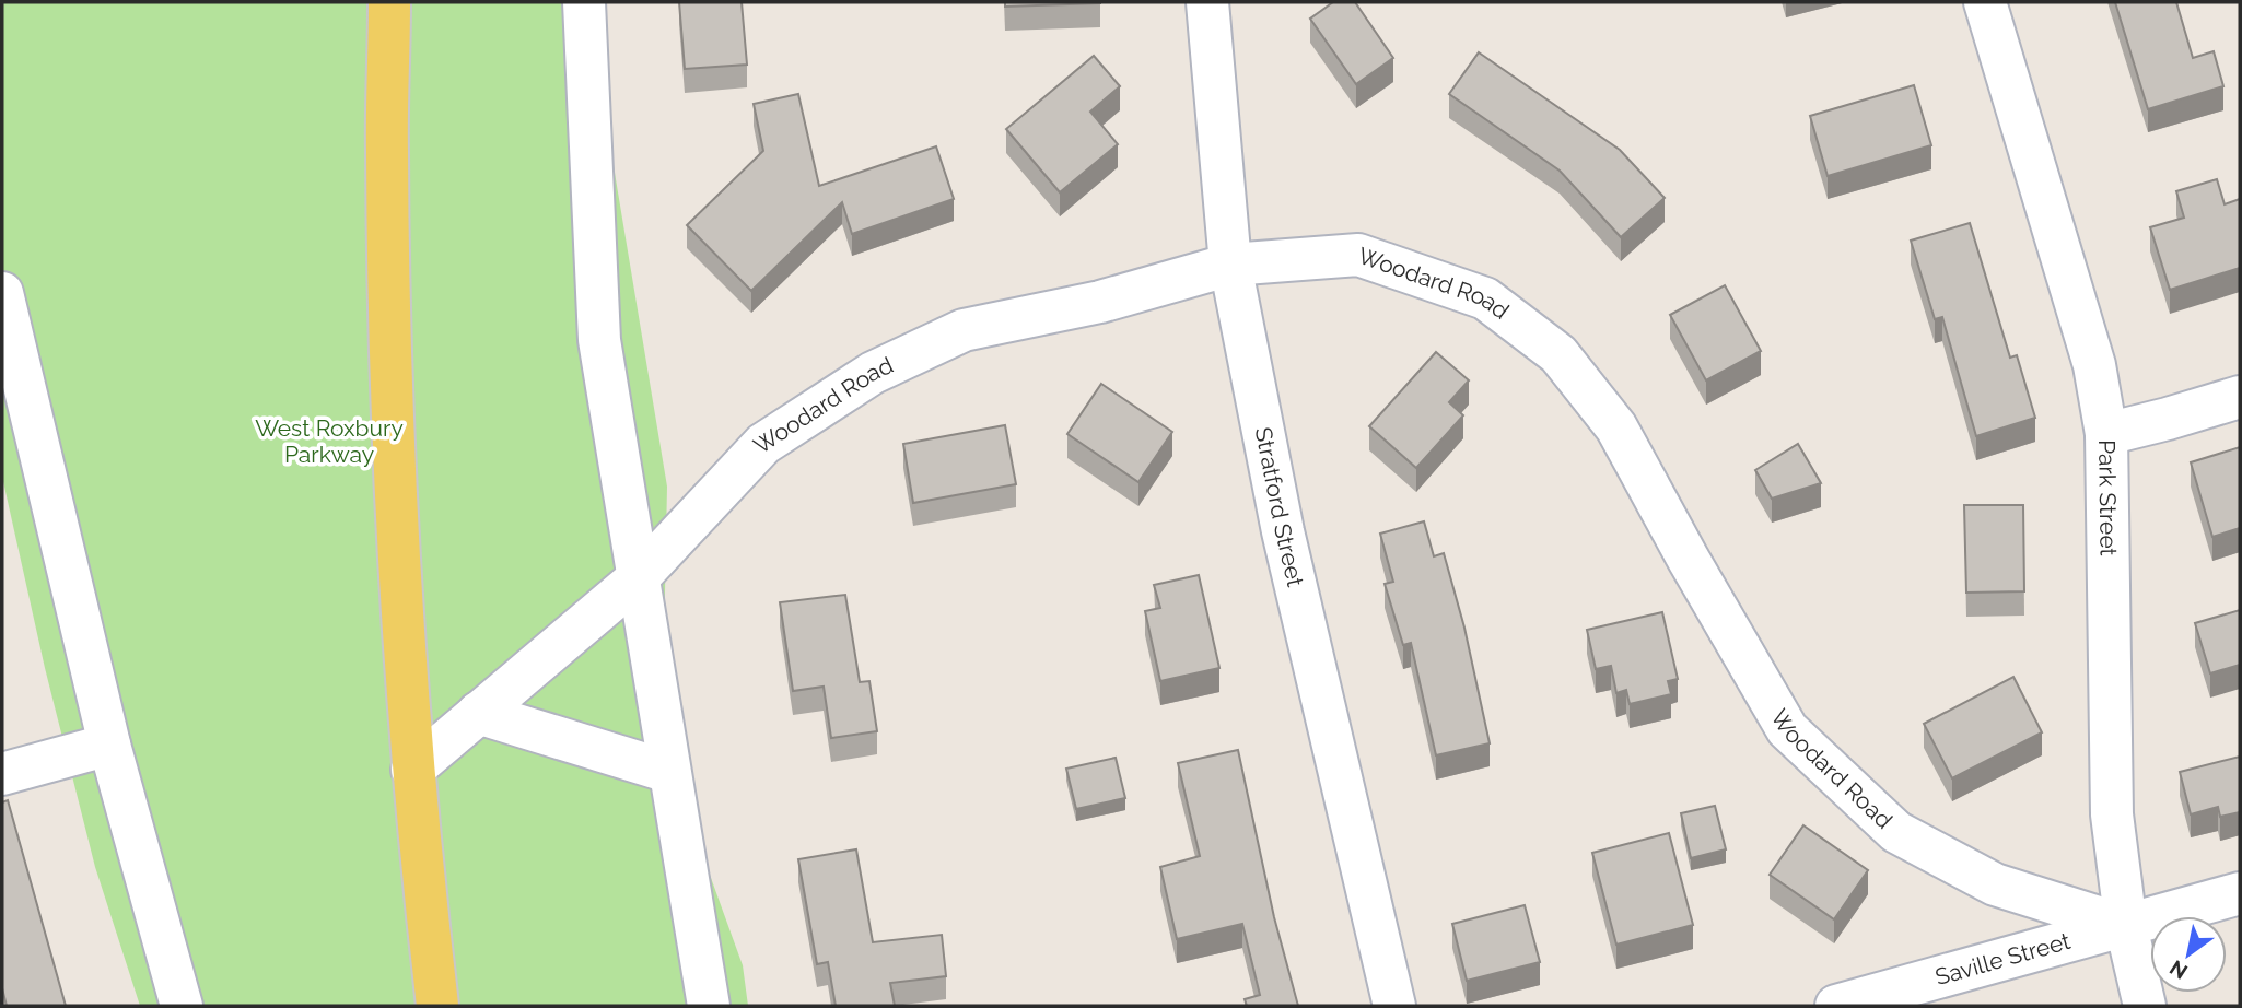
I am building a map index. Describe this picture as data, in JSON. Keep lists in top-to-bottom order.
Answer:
{
  "streets": {
    "street": [
      "Woodard Road",
      "Park Street",
      "Stratford Street",
      "Saville Street"
    ]
  },
  "crossings": [
    ["Woodard Road", "Park Street"],
    ["Woodard Road", "Stratford Street"],
    ["Woodard Road", "Saville Street"],
    ["Park Street", "Saville Street"]
  ],
  "parks": ["West Roxbury Parkway"],
  "north": "bottom left"
}
